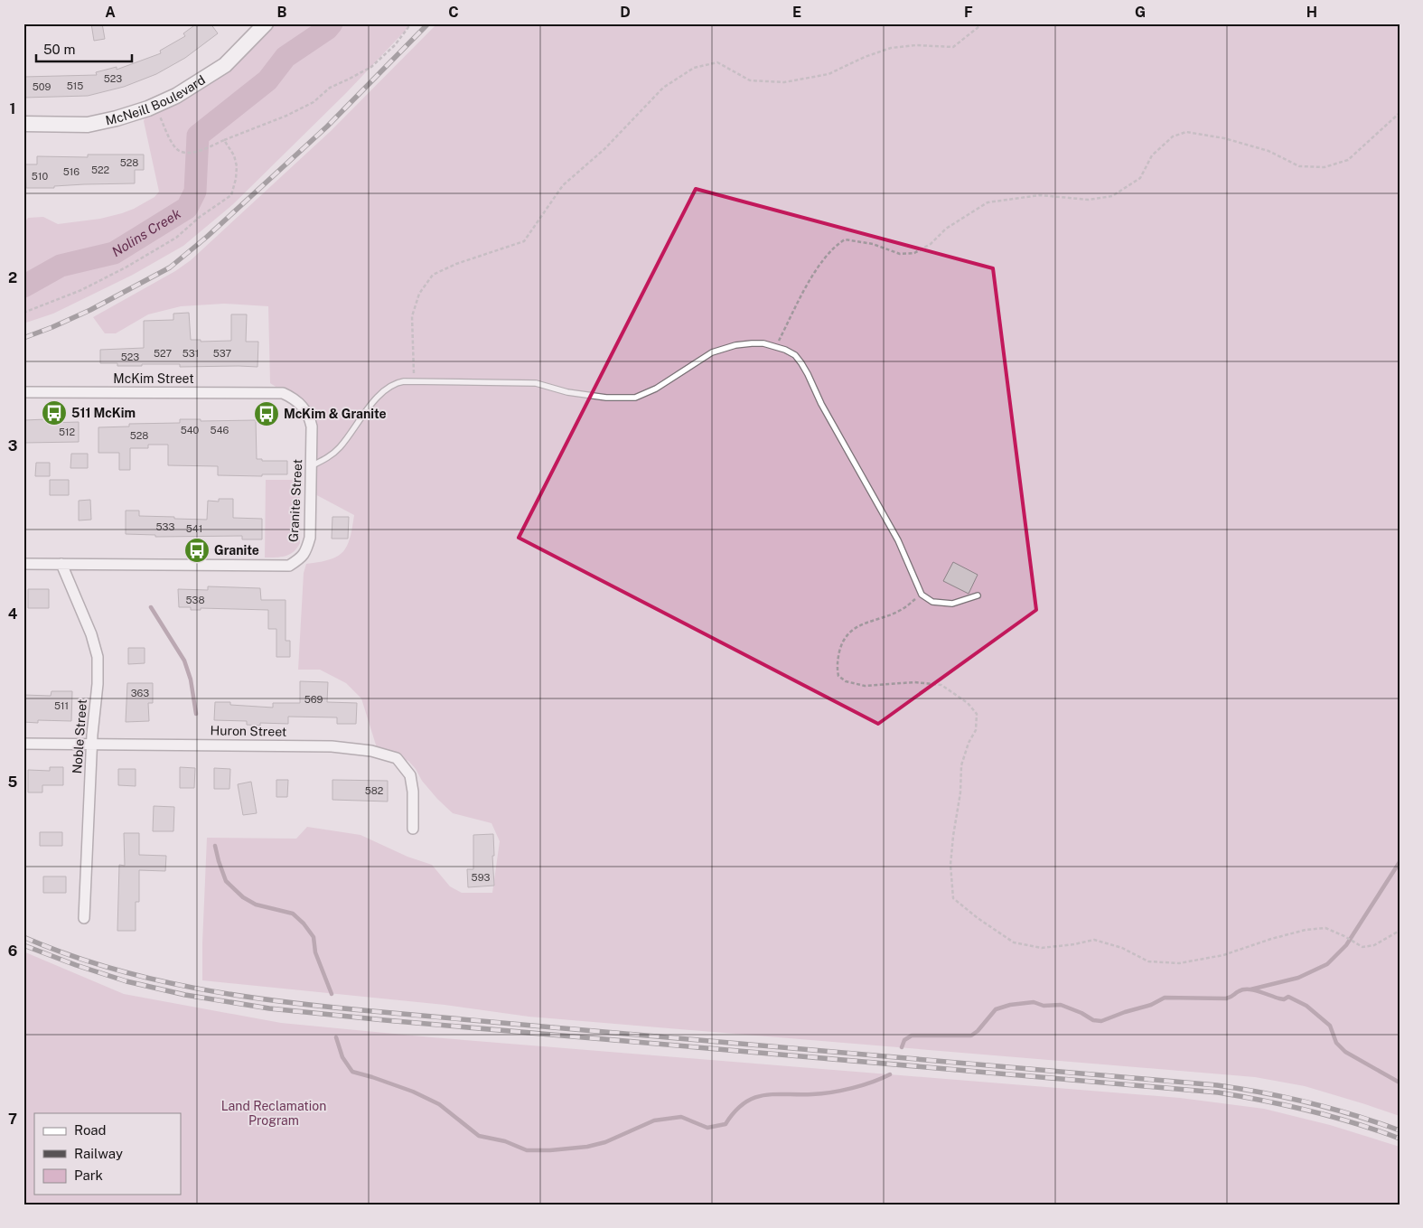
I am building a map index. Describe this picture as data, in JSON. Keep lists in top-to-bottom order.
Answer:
{
  "streets": {
    "street": [
      "McNeill Boulevard",
      "McKim Street",
      "Granite Street",
      "Huron Street",
      "Noble Street"
    ]
  },
  "crossings": [
    ["McKim Street", "Granite Street"],
    ["Granite Street", "Noble Street"],
    ["Huron Street", "Noble Street"]
  ],
  "water": ["Nolins Creek"],
  "parks": ["Land Reclamation Program"],
  "places": {
    "bus stop": ["511 McKim", "McKim & Granite", "Granite"]
  },
  "house_numbers": [
    "523",
    "515",
    "509",
    "528",
    "522",
    "516",
    "510",
    "527",
    "531",
    "537",
    "523",
    "540",
    "546",
    "512",
    "528",
    "533",
    "541",
    "538",
    "363",
    "569",
    "511",
    "582",
    "593"
  ],
  "legend": ["Road", "Railway", "Park"],
  "scale_bar": "50 m",
  "grid": {
    "columns": [
      "A",
      "B",
      "C",
      "D",
      "E",
      "F",
      "G",
      "H"
    ],
    "rows": [
      "1",
      "2",
      "3",
      "4",
      "5",
      "6",
      "7"
    ]
  }
}
